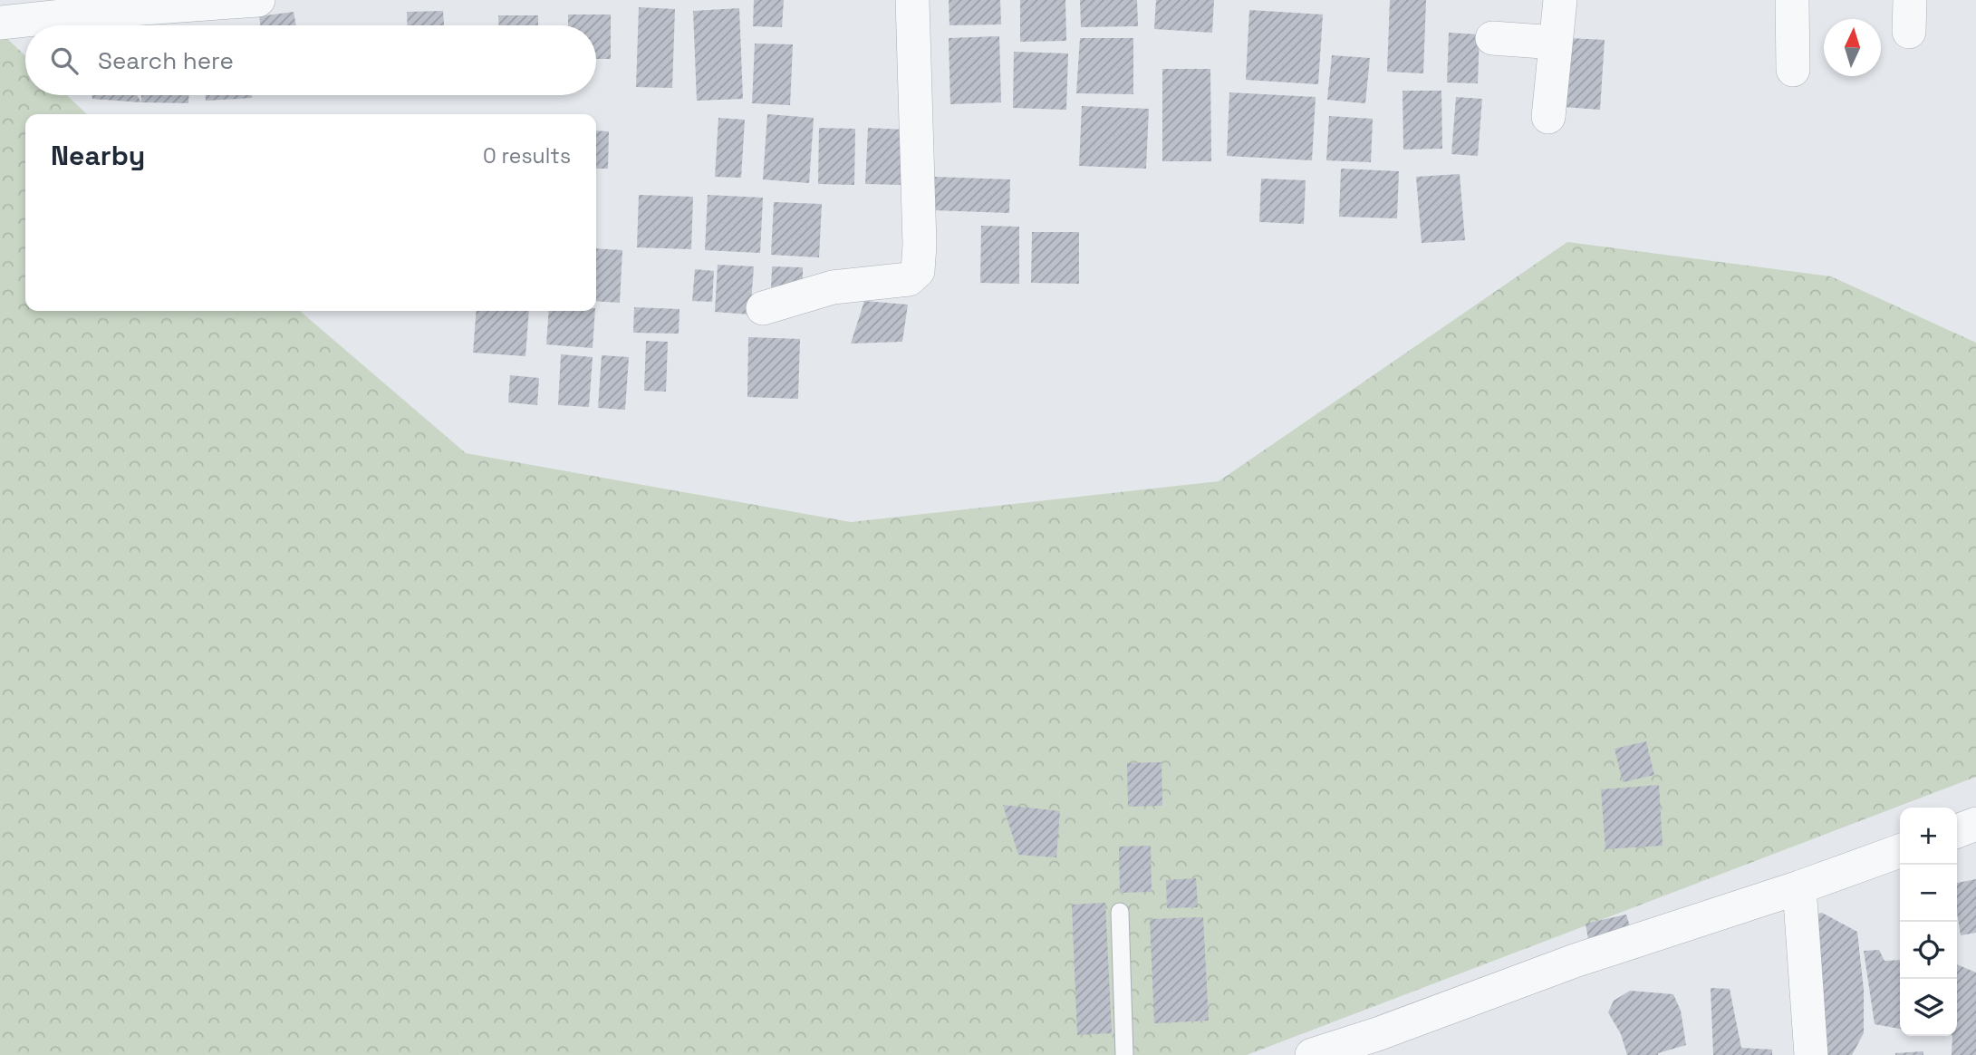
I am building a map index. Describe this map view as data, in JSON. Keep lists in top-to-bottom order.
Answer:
{
  "north": "top",
  "page": {
    "search": "Search here",
    "heading": ["Nearby", "0 results"],
    "map_buttons": ["+", "−"]
  }
}
